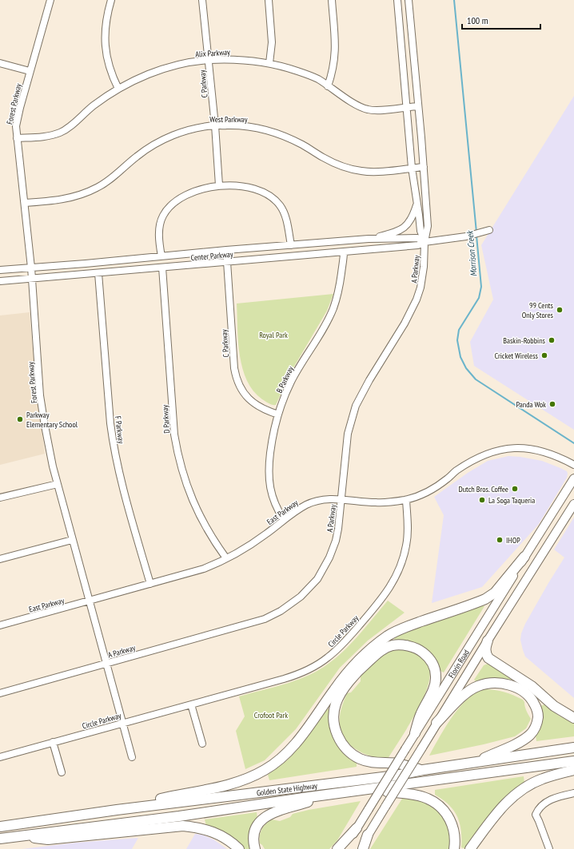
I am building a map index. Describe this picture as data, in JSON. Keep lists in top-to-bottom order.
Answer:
{
  "streets": {
    "highway": ["Golden State Highway"],
    "main road": ["Florin Road"],
    "street": [
      "Alix Parkway",
      "C Parkway",
      "Forest Parkway",
      "West Parkway",
      "Center Parkway",
      "A Parkway",
      "B Parkway",
      "D Parkway",
      "F Parkway",
      "East Parkway",
      "Circle Parkway"
    ]
  },
  "crossings": [
    ["Alix Parkway", "C Parkway"],
    ["Alix Parkway", "Forest Parkway"],
    ["Alix Parkway", "A Parkway"],
    ["C Parkway", "West Parkway"],
    ["C Parkway", "Center Parkway"],
    ["C Parkway", "B Parkway"],
    ["Forest Parkway", "West Parkway"],
    ["Forest Parkway", "Center Parkway"],
    ["Forest Parkway", "A Parkway"],
    ["Forest Parkway", "East Parkway"],
    ["Forest Parkway", "Circle Parkway"],
    ["West Parkway", "A Parkway"],
    ["Center Parkway", "A Parkway"],
    ["Center Parkway", "B Parkway"],
    ["Center Parkway", "D Parkway"],
    ["Center Parkway", "F Parkway"],
    ["A Parkway", "East Parkway"],
    ["B Parkway", "East Parkway"],
    ["D Parkway", "East Parkway"],
    ["F Parkway", "East Parkway"],
    ["East Parkway", "Circle Parkway"]
  ],
  "water": ["Morrison Creek"],
  "parks": ["Royal Park", "Crofoot Park"],
  "places": [
    "99 Cents Only Stores",
    "Baskin-Robbins",
    "Cricket Wireless",
    "Panda Wok",
    "Parkway Elementary School",
    "Dutch Bros. Coffee",
    "La Soga Taqueria",
    "IHOP"
  ],
  "scale_bar": "100 m"
}
